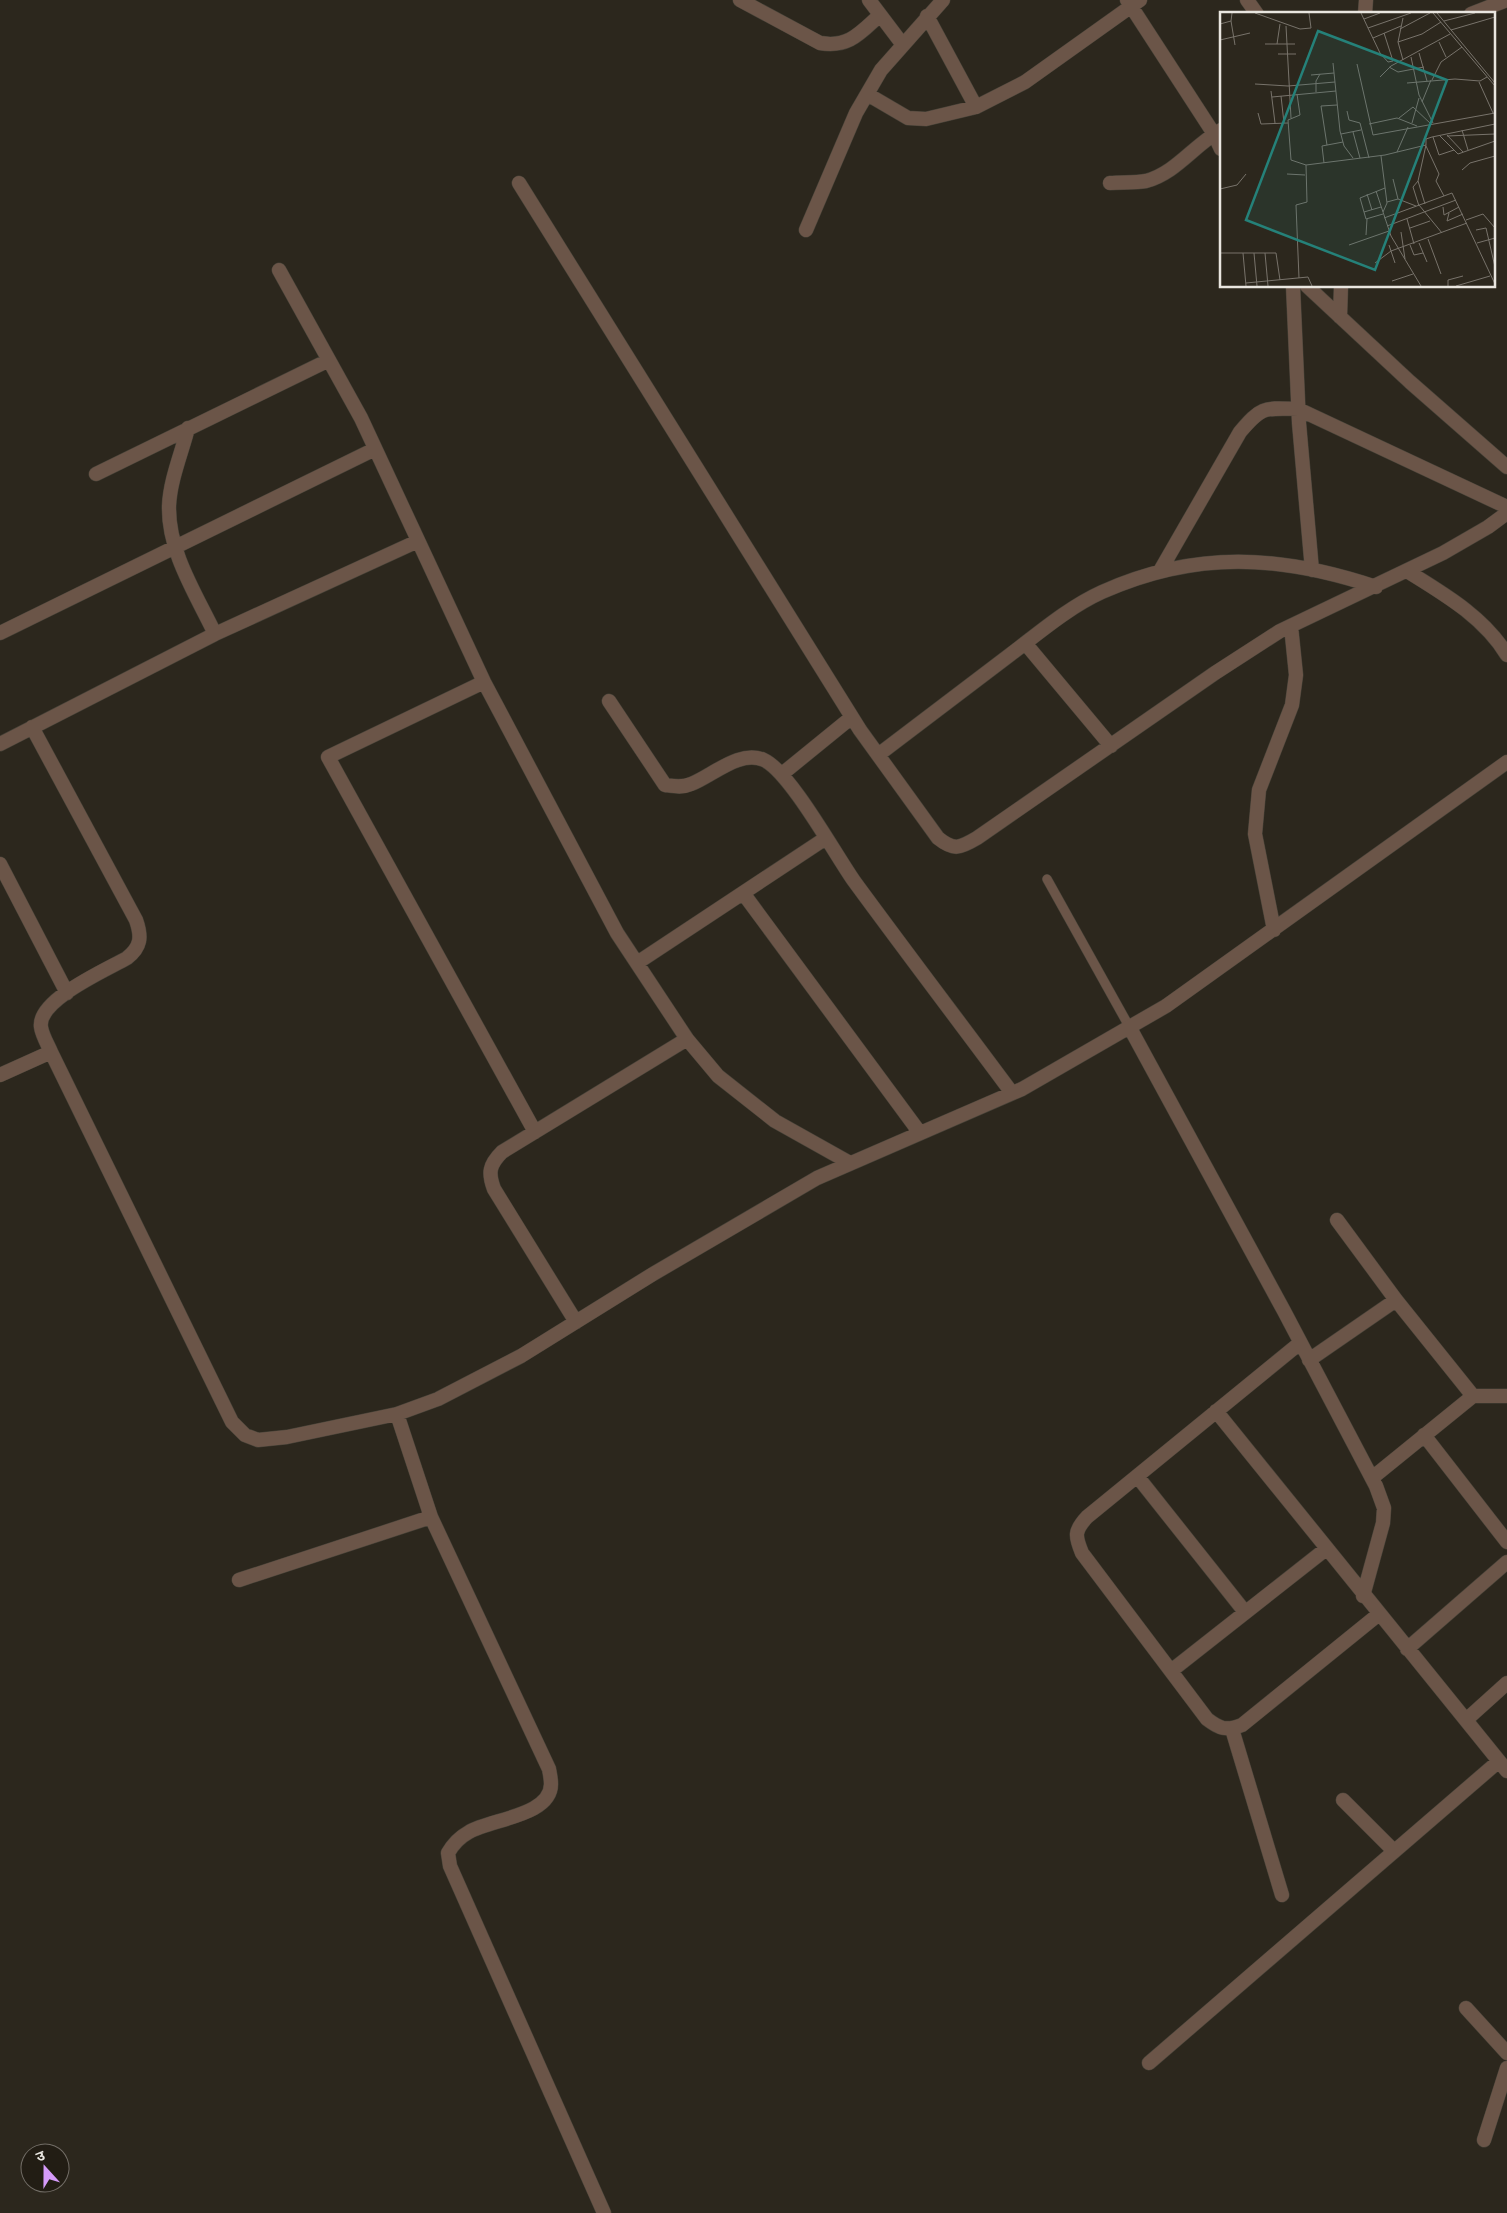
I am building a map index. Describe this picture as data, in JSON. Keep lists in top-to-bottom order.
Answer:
{
  "north": "top"
}
